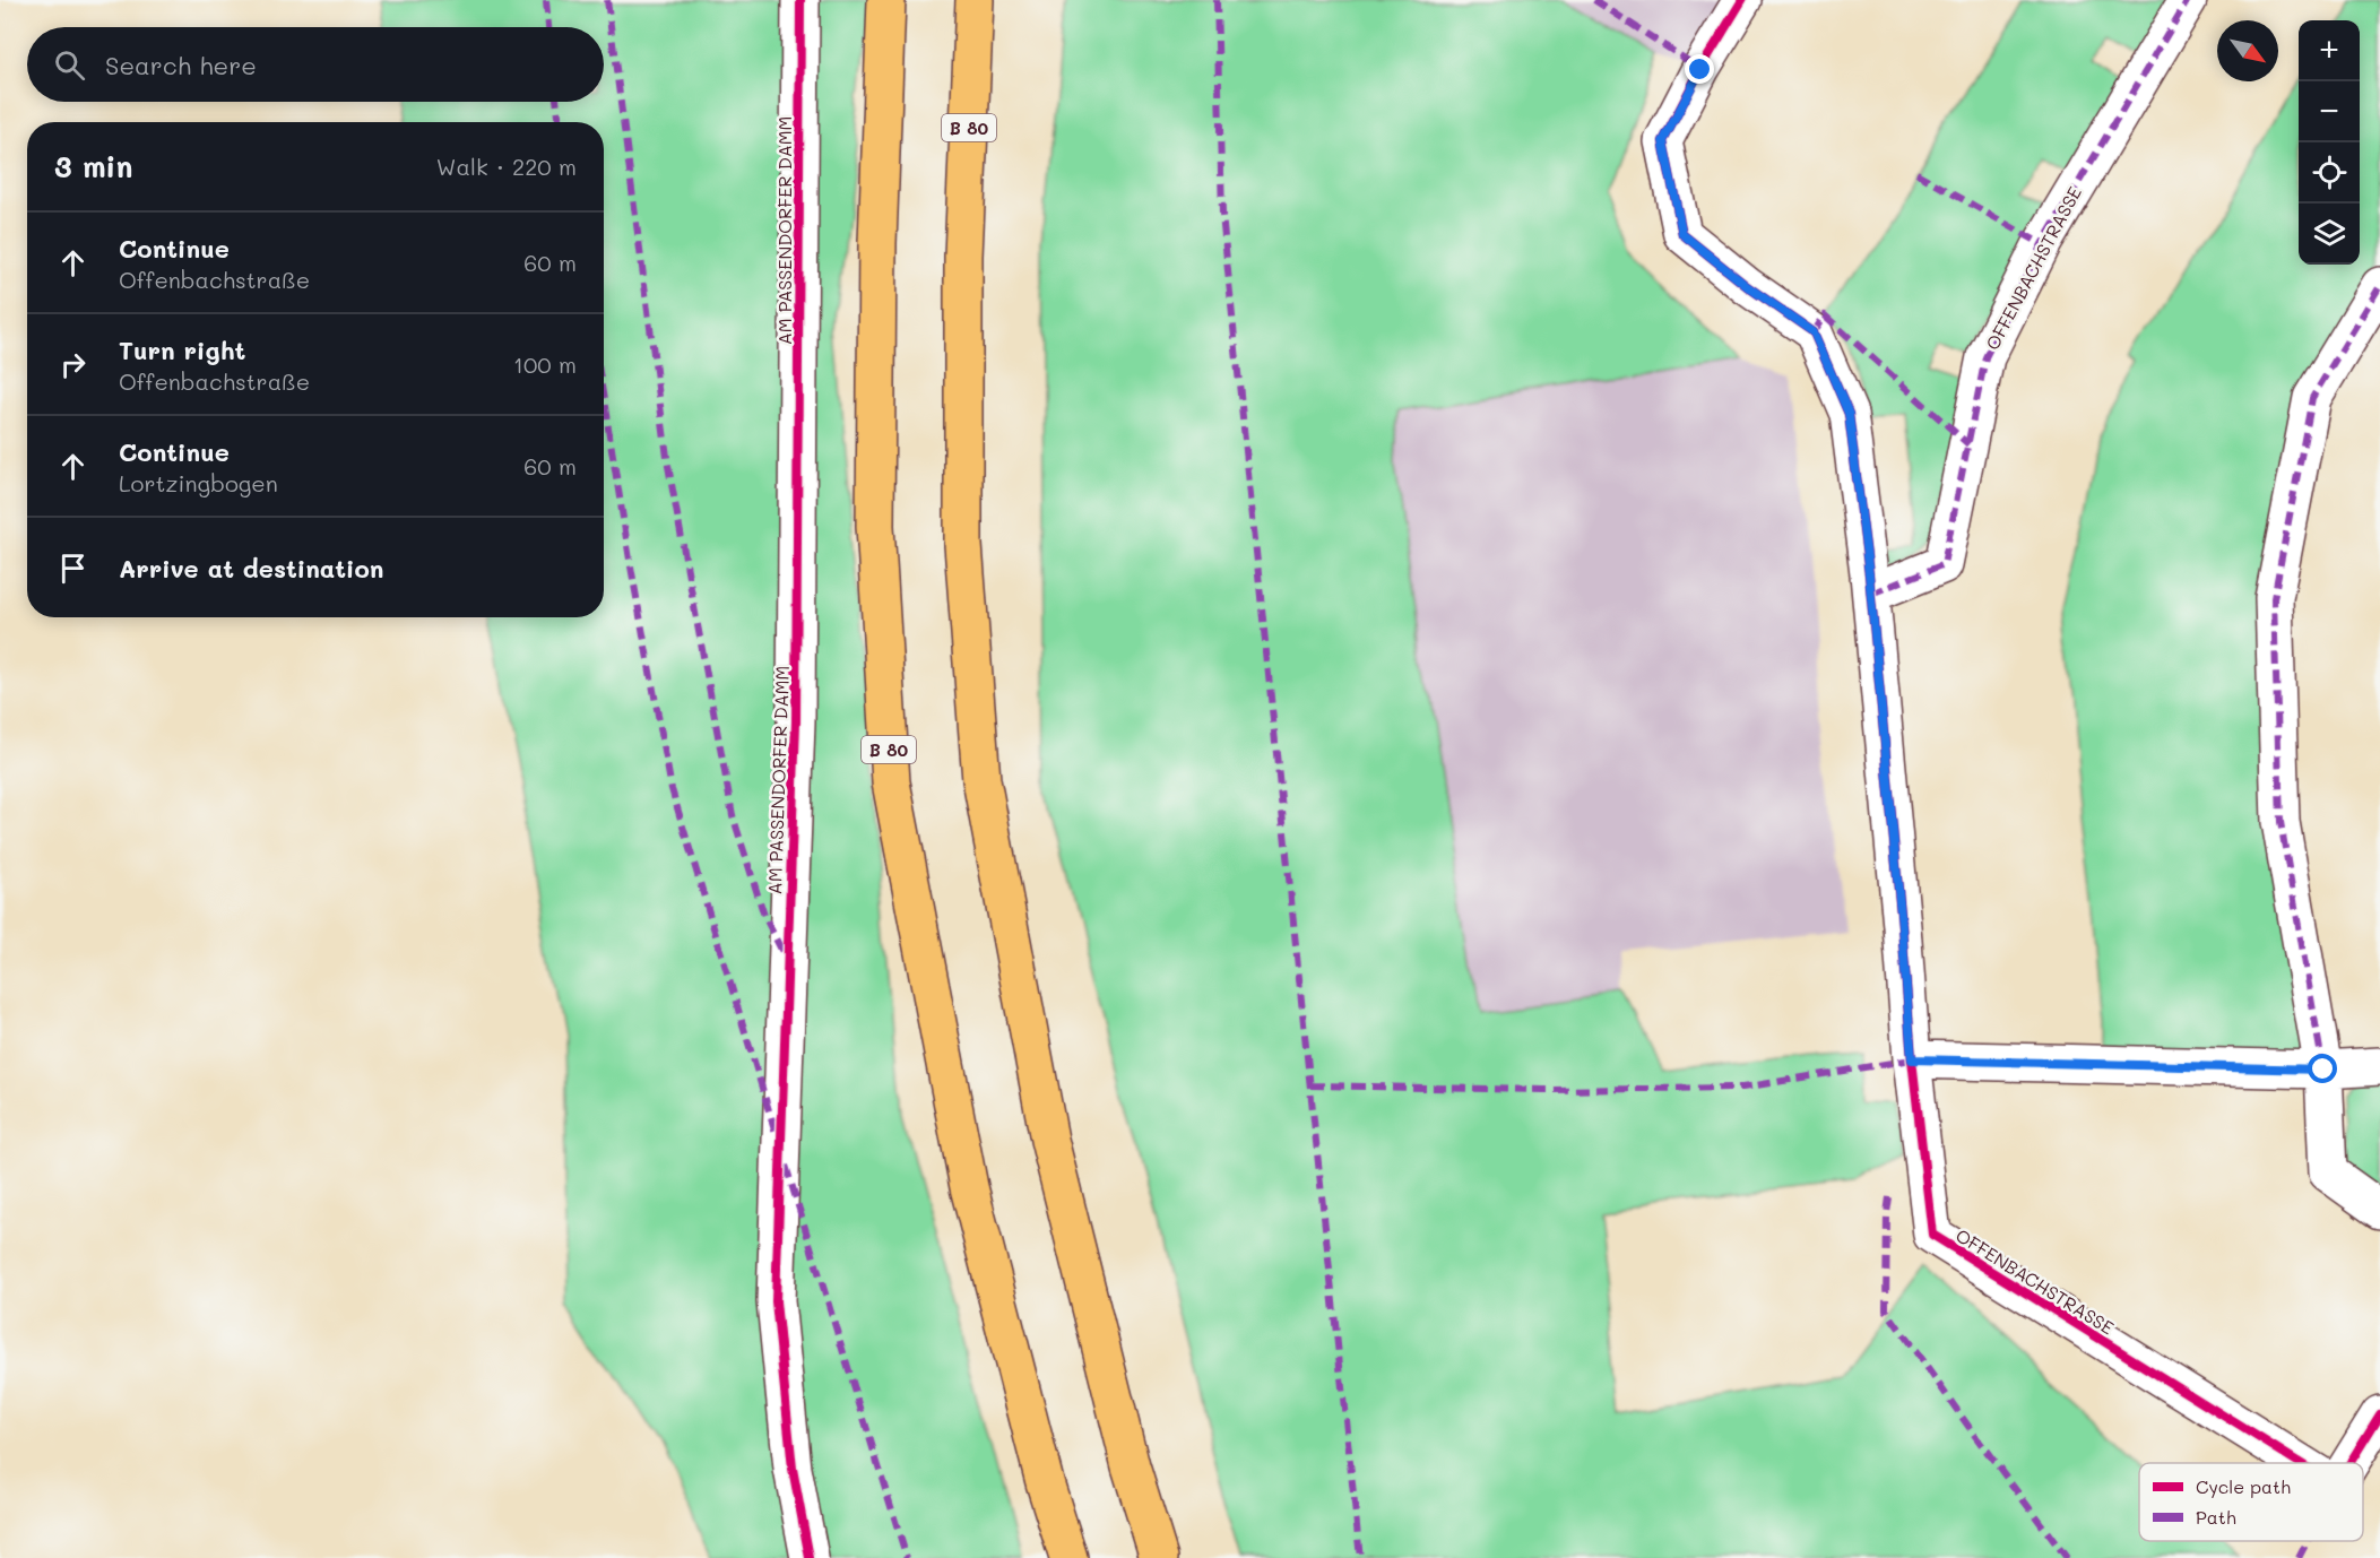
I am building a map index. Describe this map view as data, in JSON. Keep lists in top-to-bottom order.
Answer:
{
  "streets": {
    "highway": ["B 80"],
    "street": ["AM PASSENDORFER DAMM", "OFFENBACHSTRASSE"]
  },
  "legend": ["Cycle path", "Path"],
  "north": "bottom right",
  "page": {
    "map_buttons": ["+", "−"],
    "search": "Search here",
    "heading": ["3 min", "Walk · 220 m"],
    "list": [
      ["Continue", "Offenbachstraße", "60 m"],
      ["Turn right", "Offenbachstraße", "100 m"],
      ["Continue", "Lortzingbogen", "60 m"],
      "Arrive at destination"
    ]
  }
}
